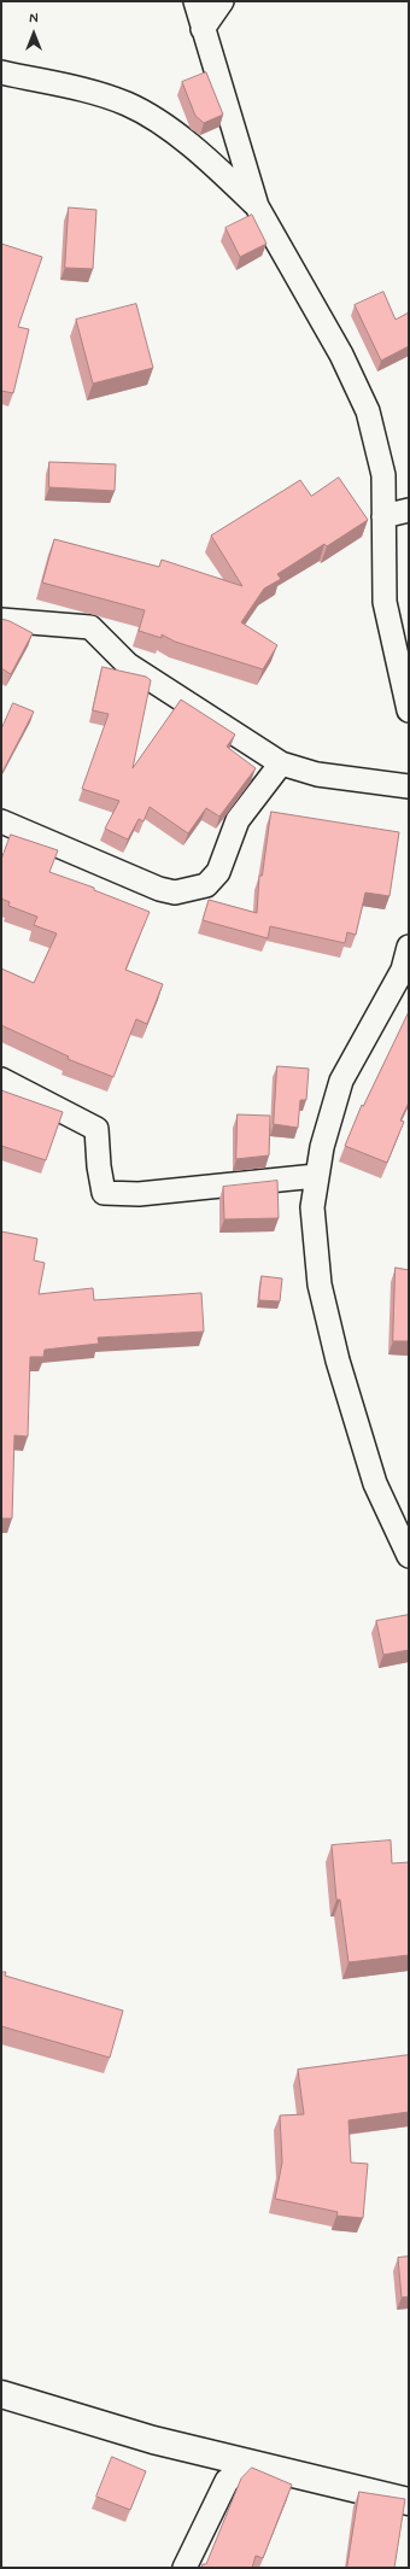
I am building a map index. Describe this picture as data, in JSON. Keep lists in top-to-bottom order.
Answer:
{
  "north": "top"
}
